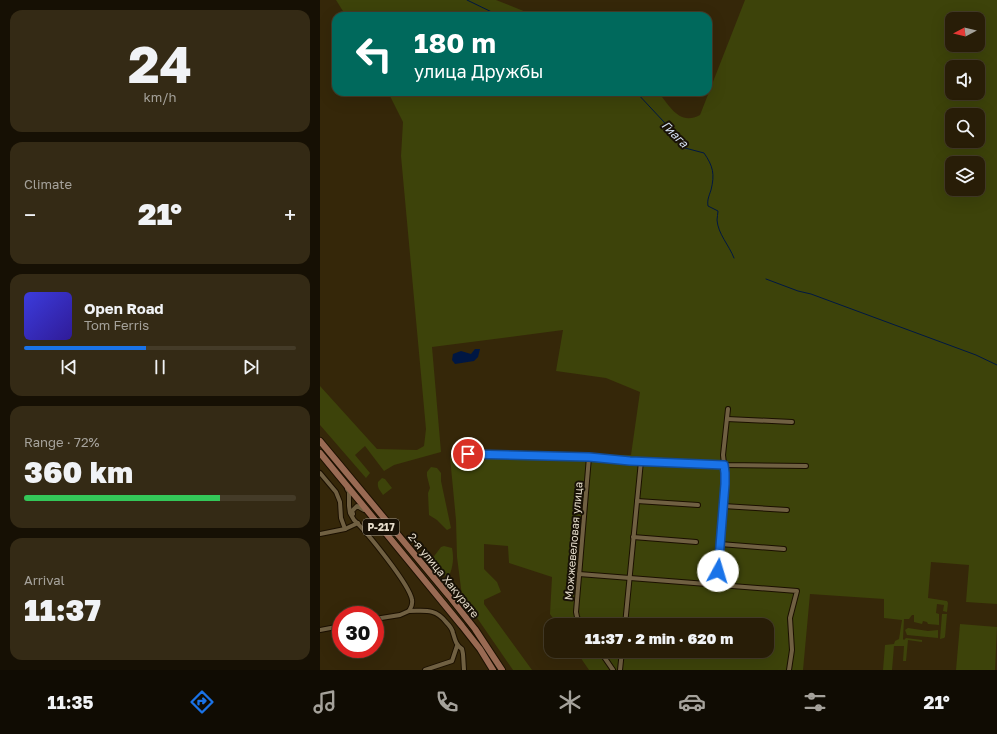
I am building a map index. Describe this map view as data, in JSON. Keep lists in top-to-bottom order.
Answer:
{
  "streets": {
    "main road": ["Р-217", "2-я улица Хакурате"],
    "street": ["Можжевеловая улица"]
  },
  "water": ["Гиага"],
  "north": "left",
  "page": {
    "tile": [
      ["24", "km/h"],
      "Climate",
      ["Range · 72%", "360 km"],
      ["Arrival", "11:37"]
    ],
    "turn": ["180 m", "улица Дружбы"],
    "heat": ["−", "21°", "+"],
    "song": ["Open Road", "Tom Ferris"],
    "limit": "30",
    "trip": "11:37 · 2 min · 620 m",
    "tabs": ["11:35", "21°"]
  }
}
